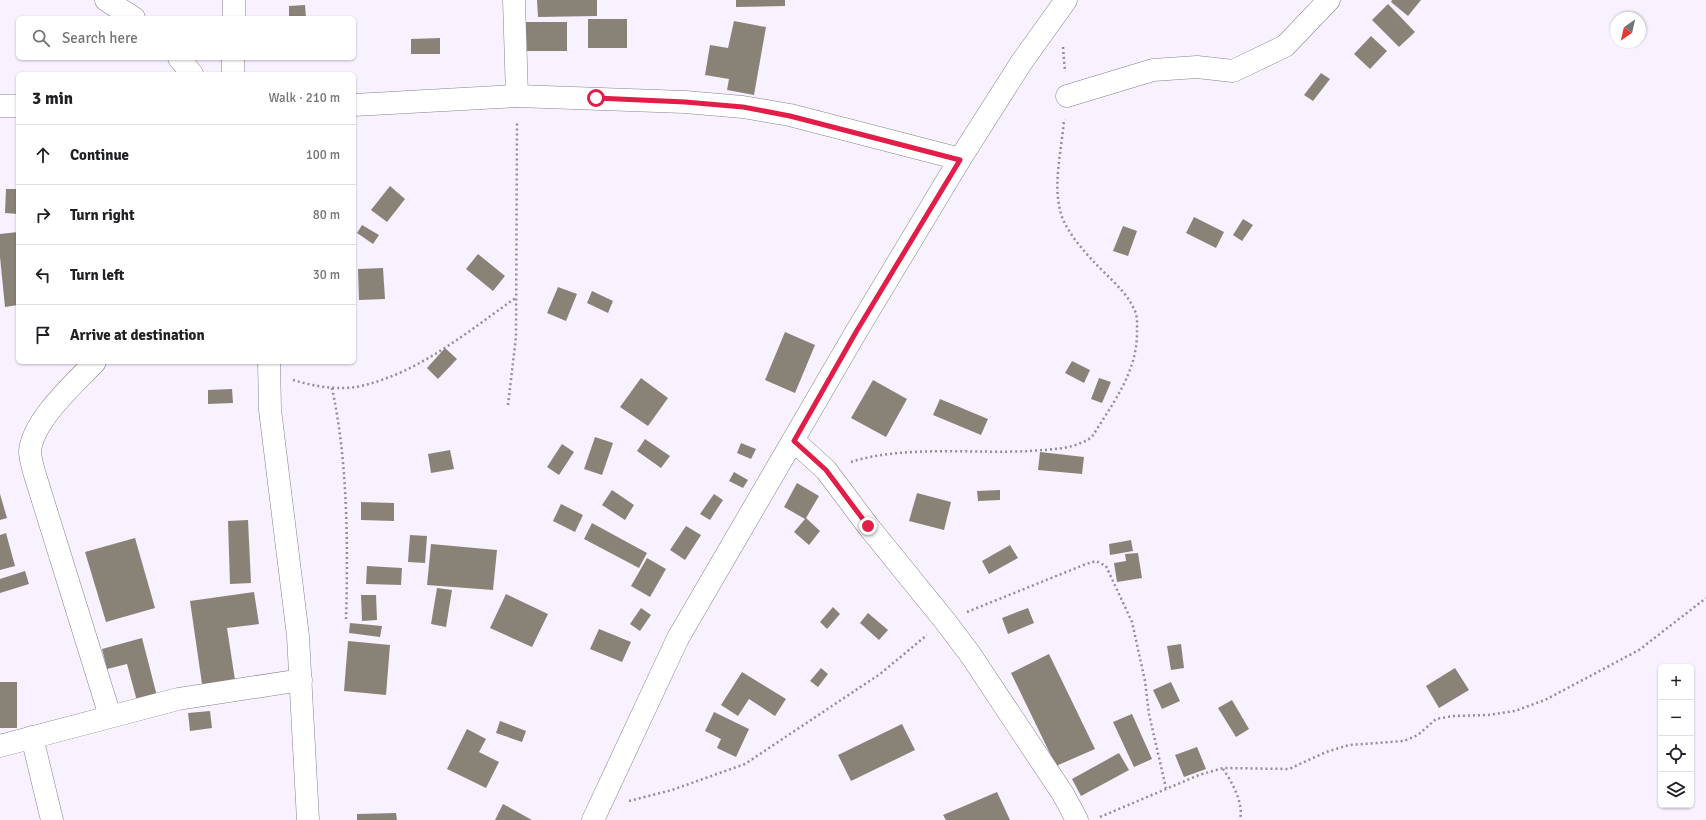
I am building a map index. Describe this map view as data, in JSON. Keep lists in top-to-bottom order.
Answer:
{
  "north": "bottom left",
  "page": {
    "search": "Search here",
    "heading": ["3 min", "Walk · 210 m"],
    "list": [
      ["Continue", "100 m"],
      ["Turn right", "80 m"],
      ["Turn left", "30 m"],
      "Arrive at destination"
    ],
    "map_buttons": ["+", "−"]
  }
}
